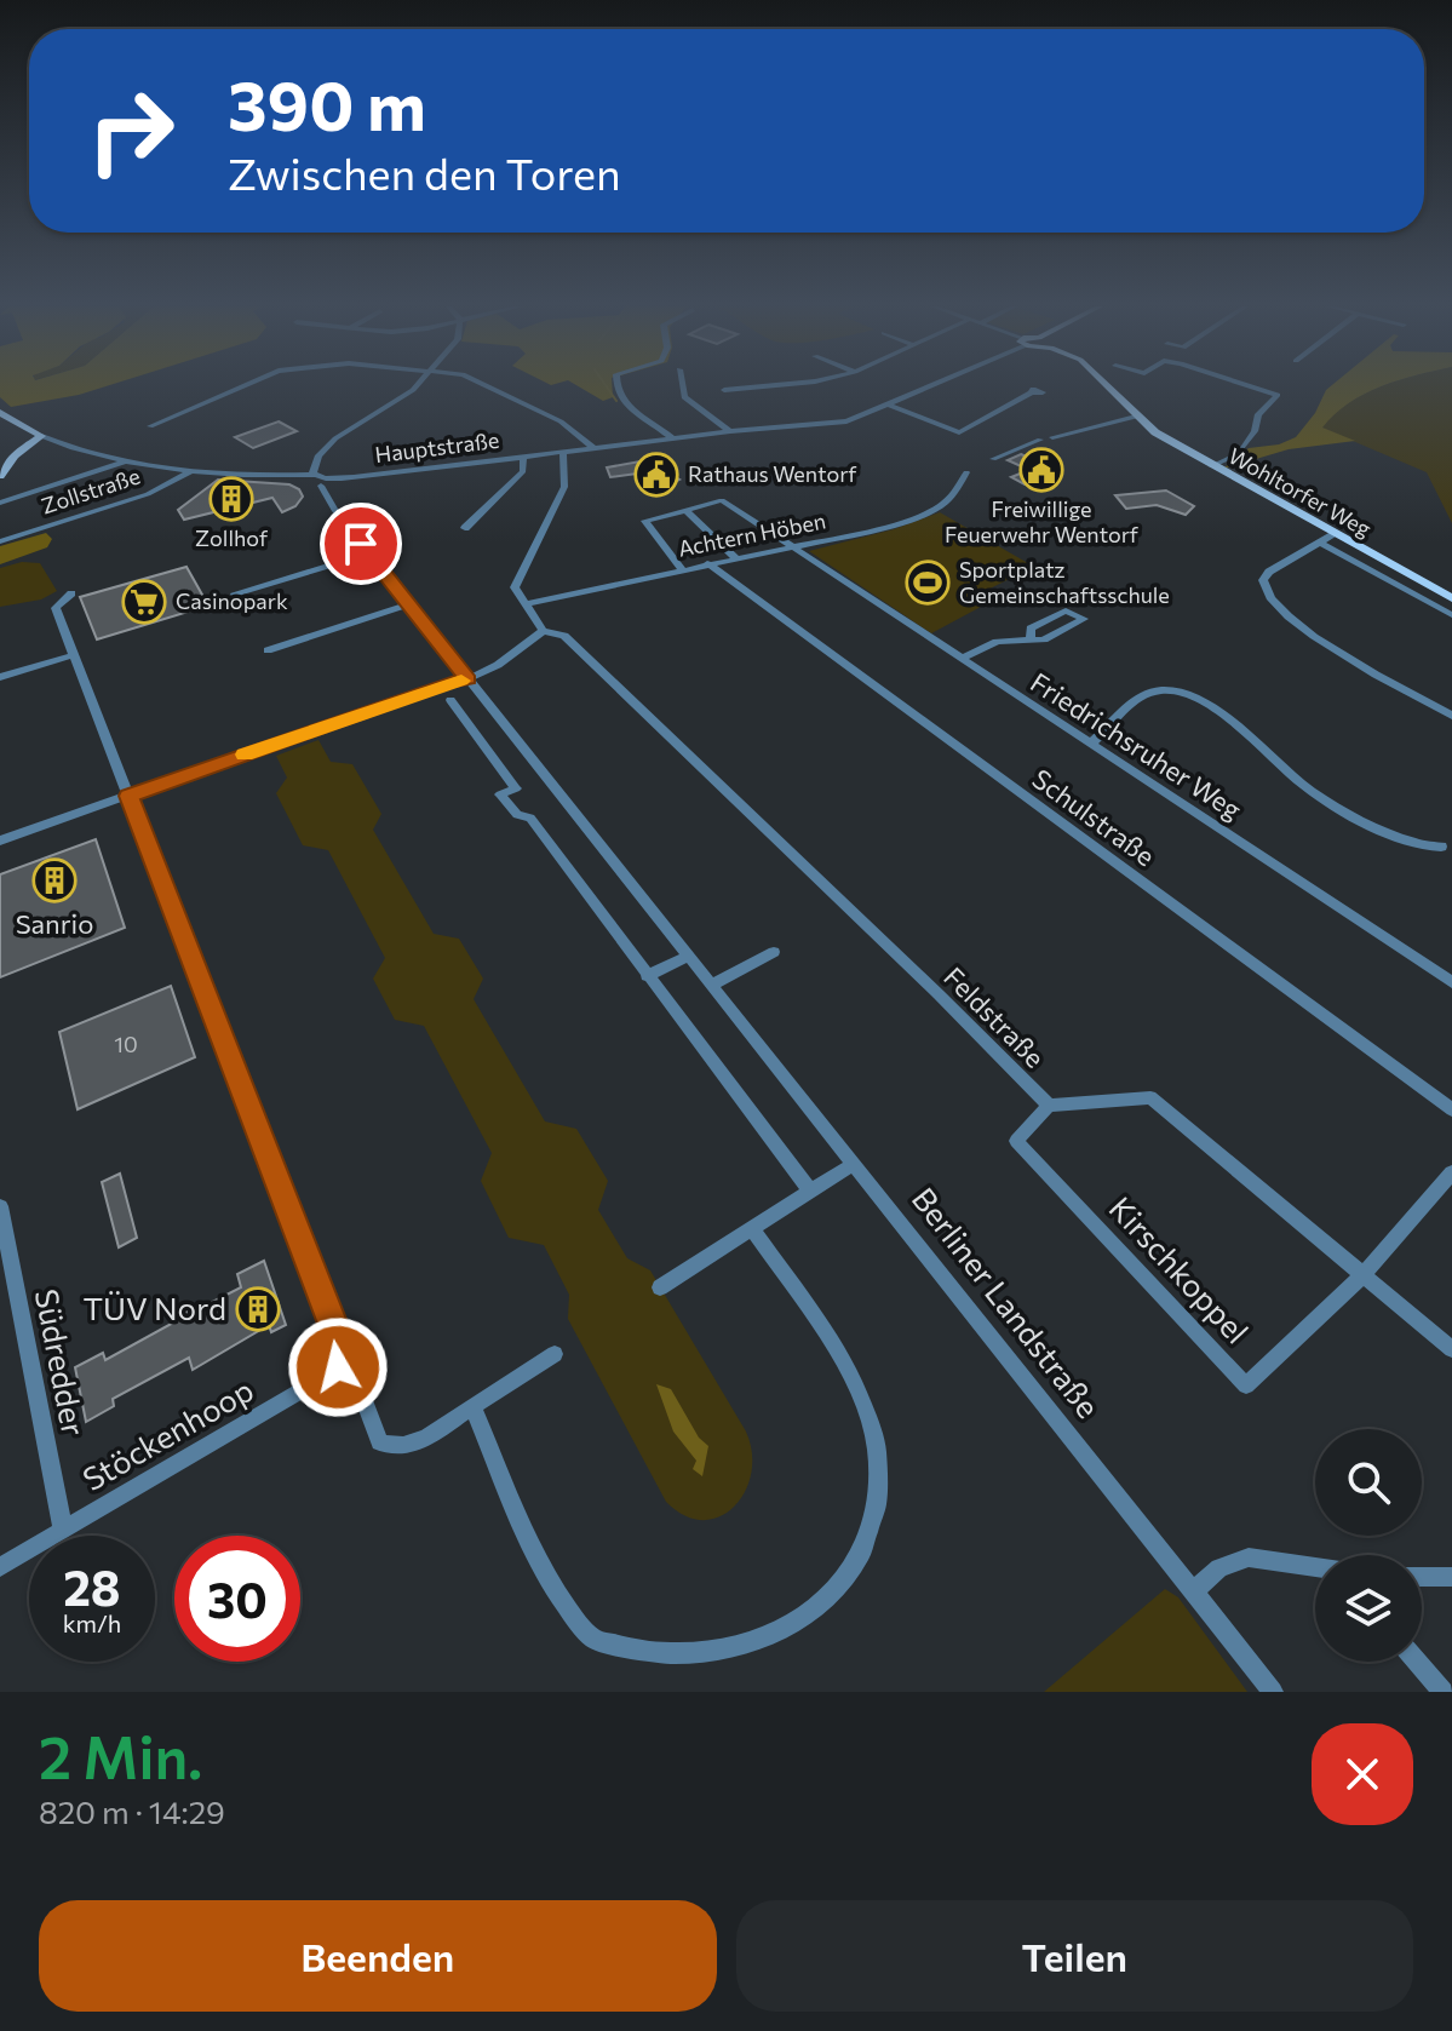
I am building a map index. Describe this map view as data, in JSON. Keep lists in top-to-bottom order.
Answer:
{
  "streets": {
    "main road": ["Wohltorfer Weg"],
    "street": [
      "Hauptstraße",
      "Zollstraße",
      "Achtern Höben",
      "Friedrichsruher Weg",
      "Schulstraße",
      "Feldstraße",
      "Kirschkoppel",
      "Berliner Landstraße",
      "Südredder",
      "Stöckenhoop"
    ]
  },
  "crossings": [
    ["Hauptstraße", "Berliner Landstraße"],
    ["Achtern Höben", "Friedrichsruher Weg"],
    ["Achtern Höben", "Schulstraße"],
    ["Feldstraße", "Kirschkoppel"],
    ["Südredder", "Stöckenhoop"]
  ],
  "places": {
    "public building": ["Freiwillige Feuerwehr Wentorf", "Rathaus Wentorf"],
    "building": ["Zollhof", "Sanrio", "TÜV Nord"],
    "sports": ["Sportplatz Gemeinschaftsschule"],
    "supermarket": ["Casinopark"]
  },
  "house_numbers": ["10"],
  "page": {
    "turn": ["390 m", "Zwischen den Toren"],
    "speed": "28 km/h",
    "limit": "30",
    "heading": ["2 Min.", "820 m · 14:29"],
    "buttons": ["Beenden", "Teilen"]
  }
}
